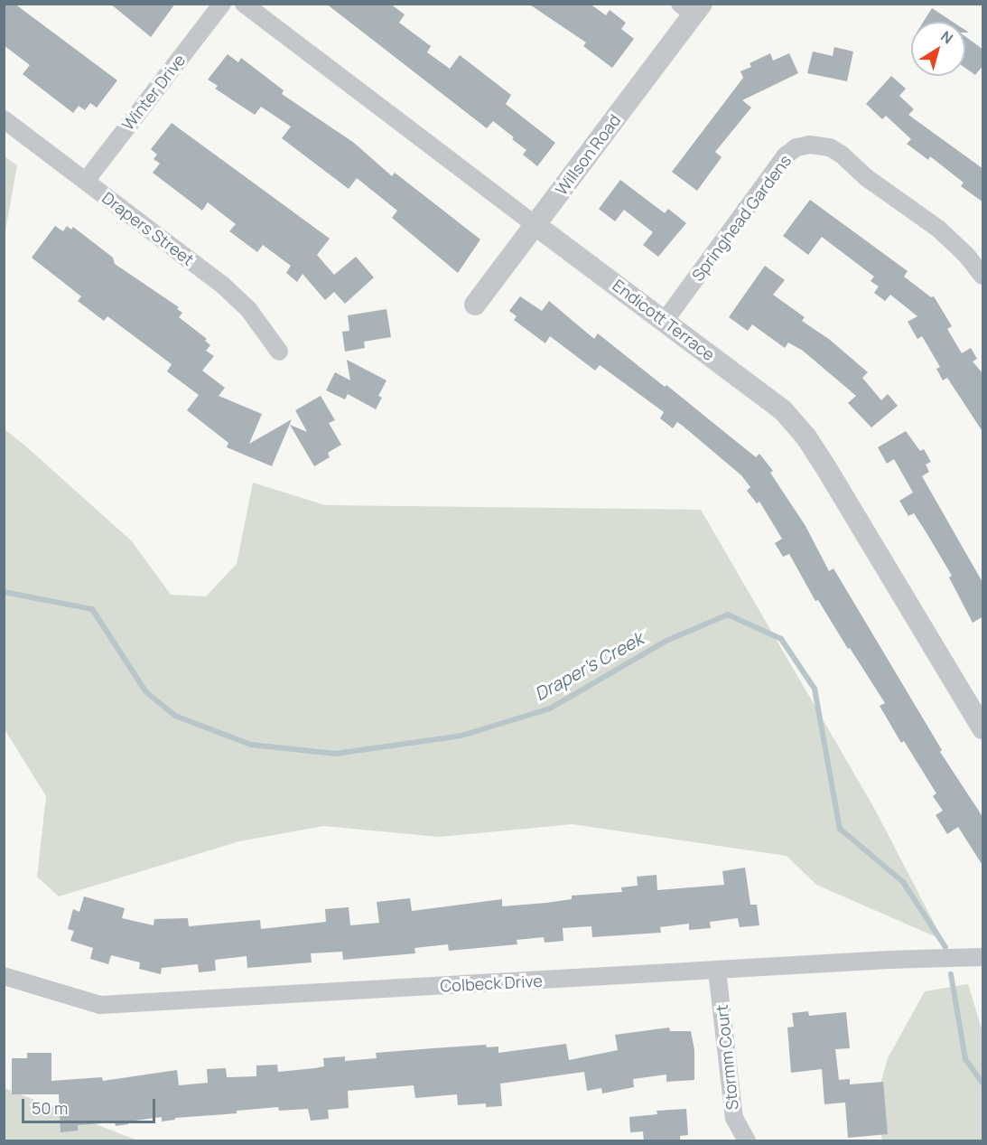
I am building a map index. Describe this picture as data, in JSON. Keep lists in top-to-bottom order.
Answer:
{
  "streets": {
    "street": [
      "Winter Drive",
      "Willson Road",
      "Springhead Gardens",
      "Drapers Street",
      "Endicott Terrace",
      "Colbeck Drive",
      "Stormm Court"
    ]
  },
  "crossings": [
    ["Winter Drive", "Drapers Street"],
    ["Willson Road", "Endicott Terrace"],
    ["Springhead Gardens", "Endicott Terrace"],
    ["Colbeck Drive", "Stormm Court"]
  ],
  "water": ["Draper's Creek"],
  "scale_bar": "50 m",
  "north": "top right"
}
